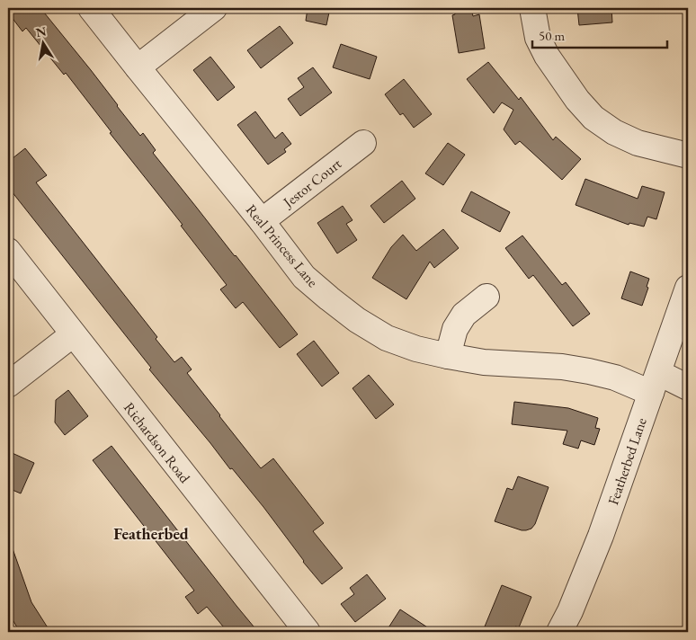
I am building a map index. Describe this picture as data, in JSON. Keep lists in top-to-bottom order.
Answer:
{
  "streets": {
    "street": [
      "Jestor Court",
      "Real Princess Lane",
      "Richardson Road",
      "Featherbed Lane"
    ]
  },
  "crossings": [
    ["Jestor Court", "Real Princess Lane"],
    ["Real Princess Lane", "Featherbed Lane"]
  ],
  "districts": ["Featherbed"],
  "scale_bar": "50 m",
  "north": "top"
}
